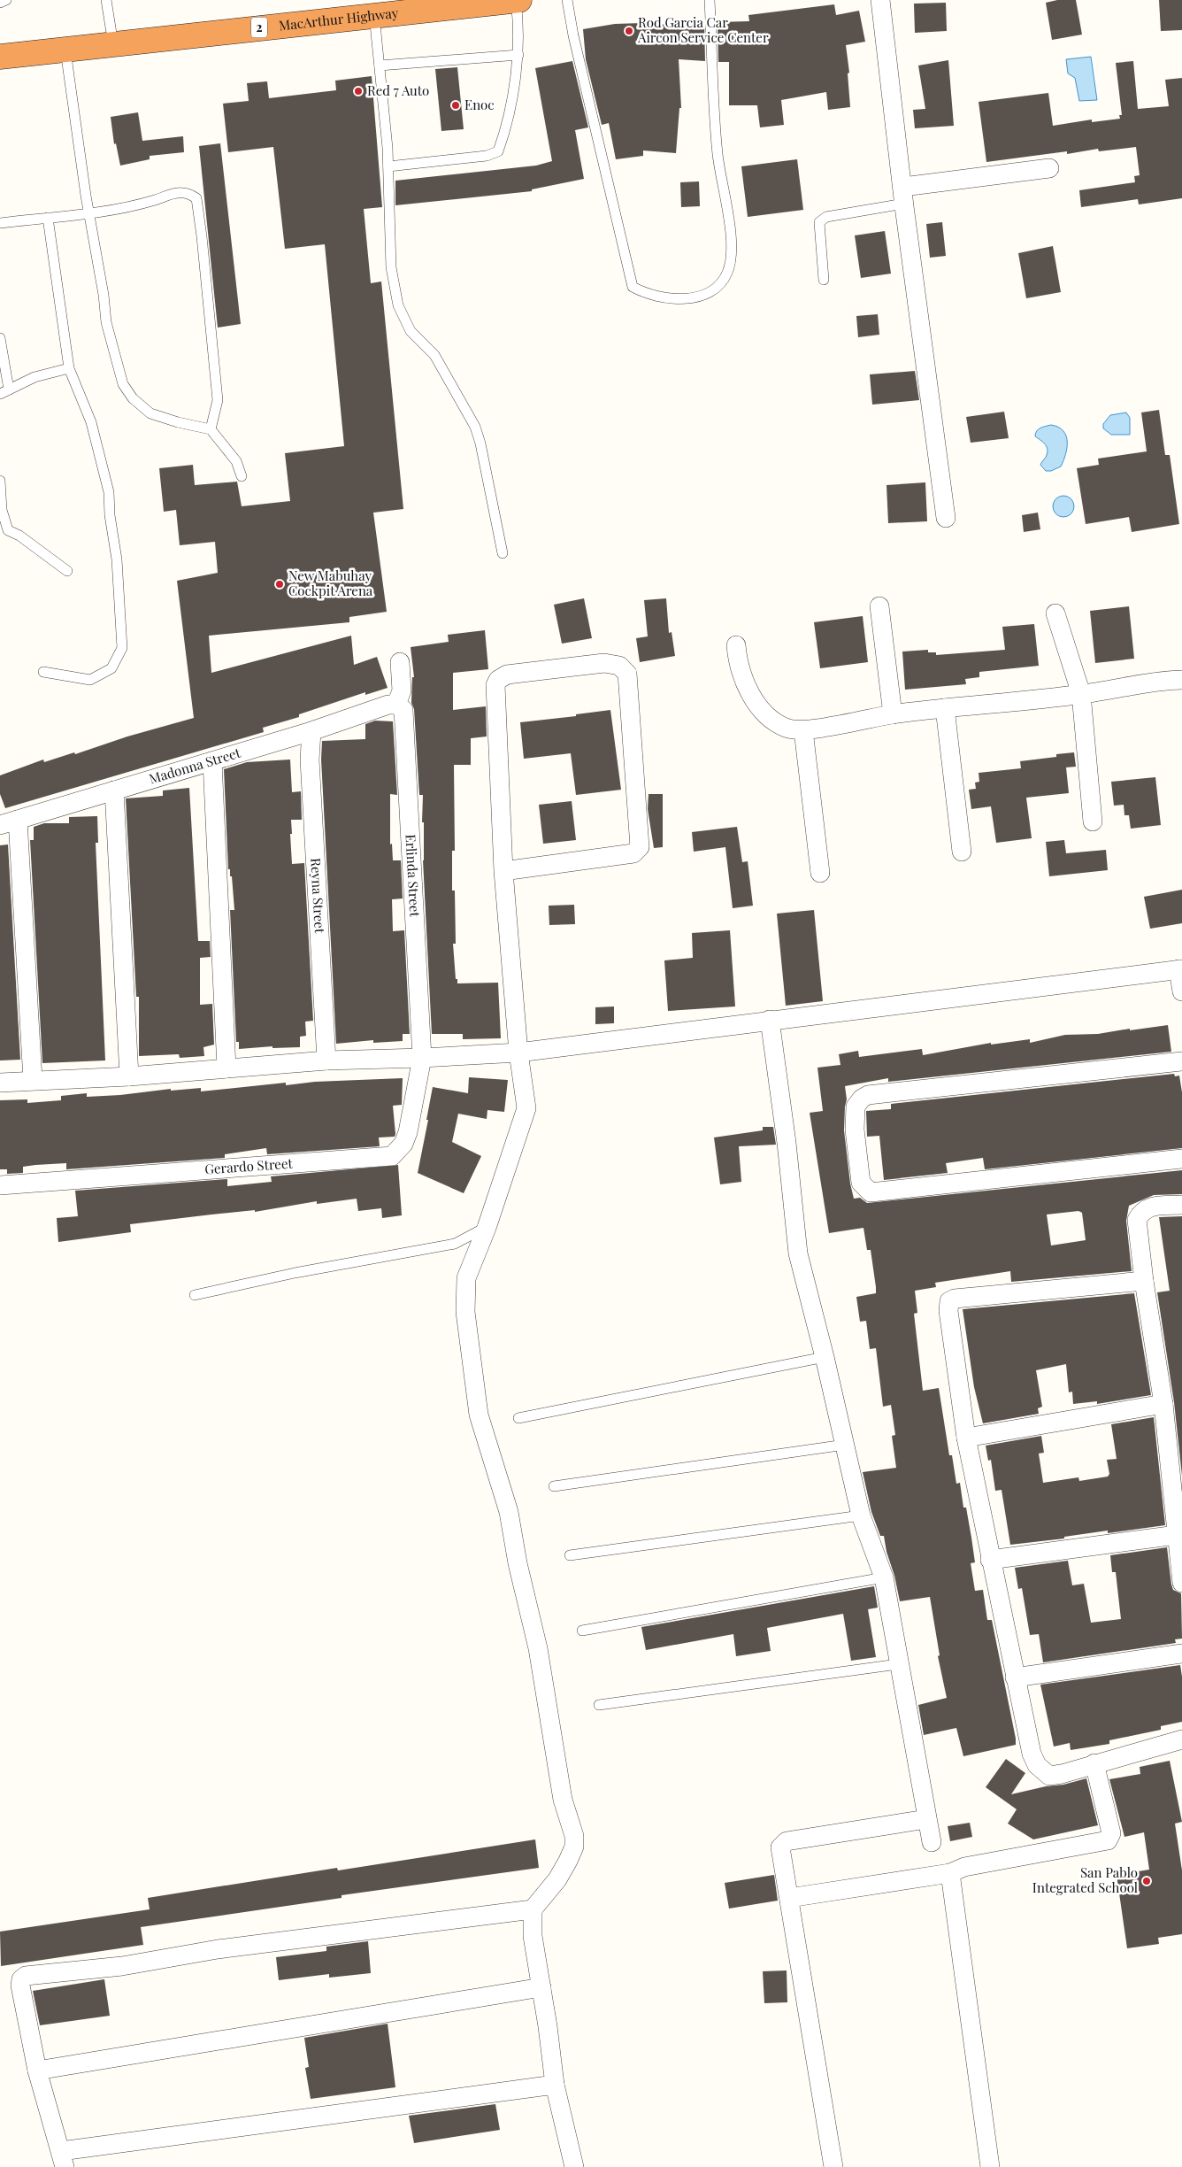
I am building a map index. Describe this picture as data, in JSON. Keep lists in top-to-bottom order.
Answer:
{
  "streets": {
    "highway": ["MacArthur Highway", "2"],
    "street": [
      "Madonna Street",
      "Erlinda Street",
      "Reyna Street",
      "Gerardo Street"
    ]
  },
  "crossings": [
    ["Madonna Street", "Erlinda Street"],
    ["Madonna Street", "Reyna Street"],
    ["Erlinda Street", "Gerardo Street"]
  ],
  "places": [
    "Rod Garcia Car Aircon Service Center",
    "Red 7 Auto",
    "Enoc",
    "New Mabuhay Cockpit Arena",
    "San Pablo Integrated School"
  ]
}
